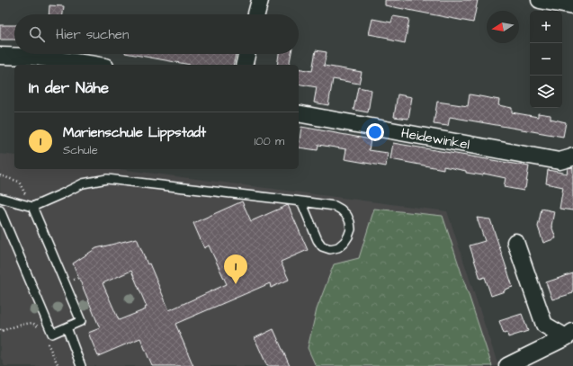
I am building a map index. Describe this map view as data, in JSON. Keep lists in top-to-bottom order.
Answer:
{
  "streets": {
    "street": ["Heidewinkel"]
  },
  "north": "left",
  "page": {
    "map_buttons": ["+", "−"],
    "search": "Hier suchen",
    "heading": "In der Nähe",
    "list": [
      {
        "mark": "1",
        "name": "Marienschule Lippstadt",
        "note": "Schule",
        "value": "100 m"
      }
    ],
    "pins": "1"
  }
}
